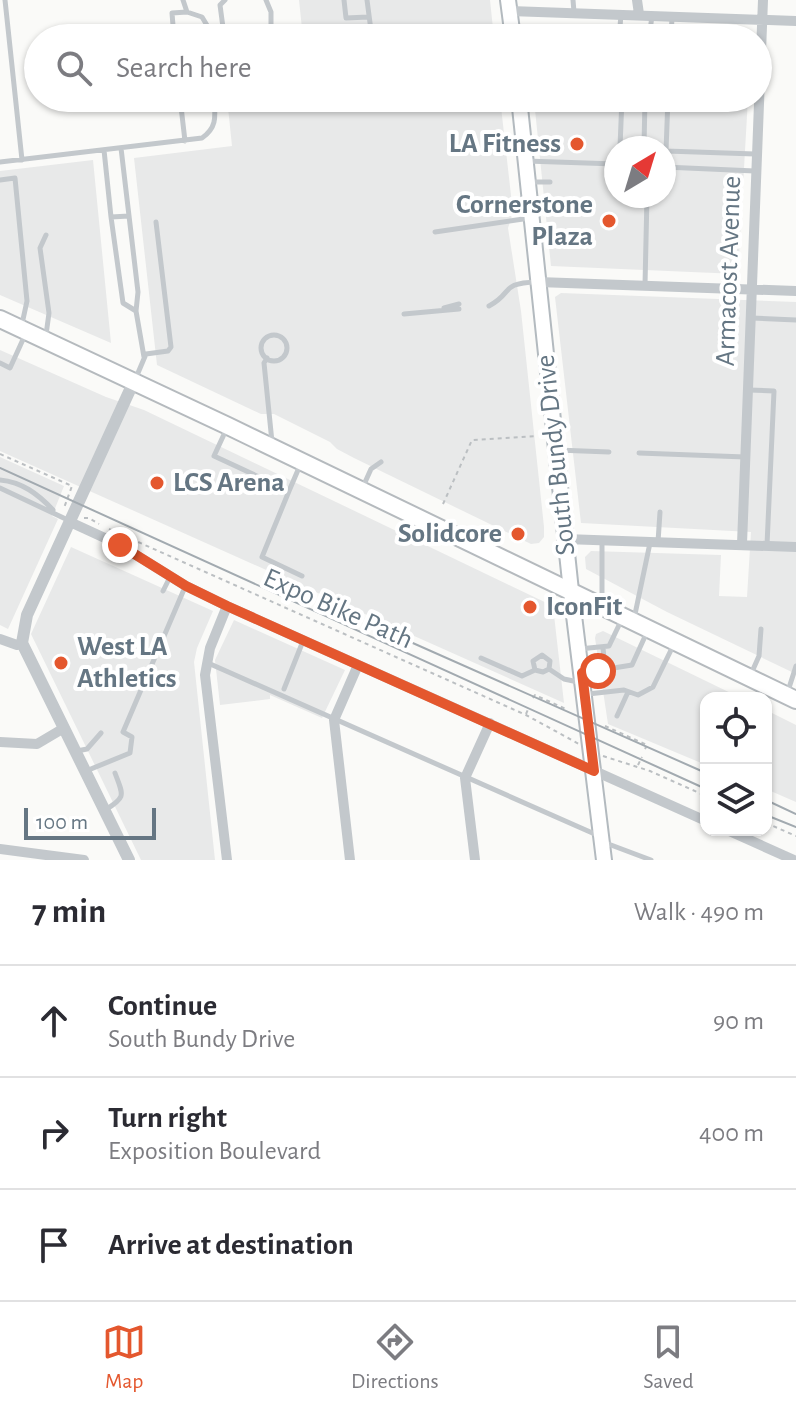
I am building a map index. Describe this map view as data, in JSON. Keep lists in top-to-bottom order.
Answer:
{
  "streets": {
    "main road": ["South Bundy Drive"],
    "street": ["Armacost Avenue"],
    "path": ["Expo Bike Path"]
  },
  "places": [
    "LA Fitness",
    "Cornerstone Plaza",
    "LCS Arena",
    "Solidcore",
    "IconFit",
    "West LA Athletics"
  ],
  "scale_bar": "100 m",
  "north": "top right",
  "page": {
    "search": "Search here",
    "scale": "100 m",
    "heading": ["7 min", "Walk · 490 m"],
    "list": [
      ["Continue", "South Bundy Drive", "90 m"],
      ["Turn right", "Exposition Boulevard", "400 m"],
      "Arrive at destination"
    ],
    "nav": ["Map", "Directions", "Saved"]
  }
}
